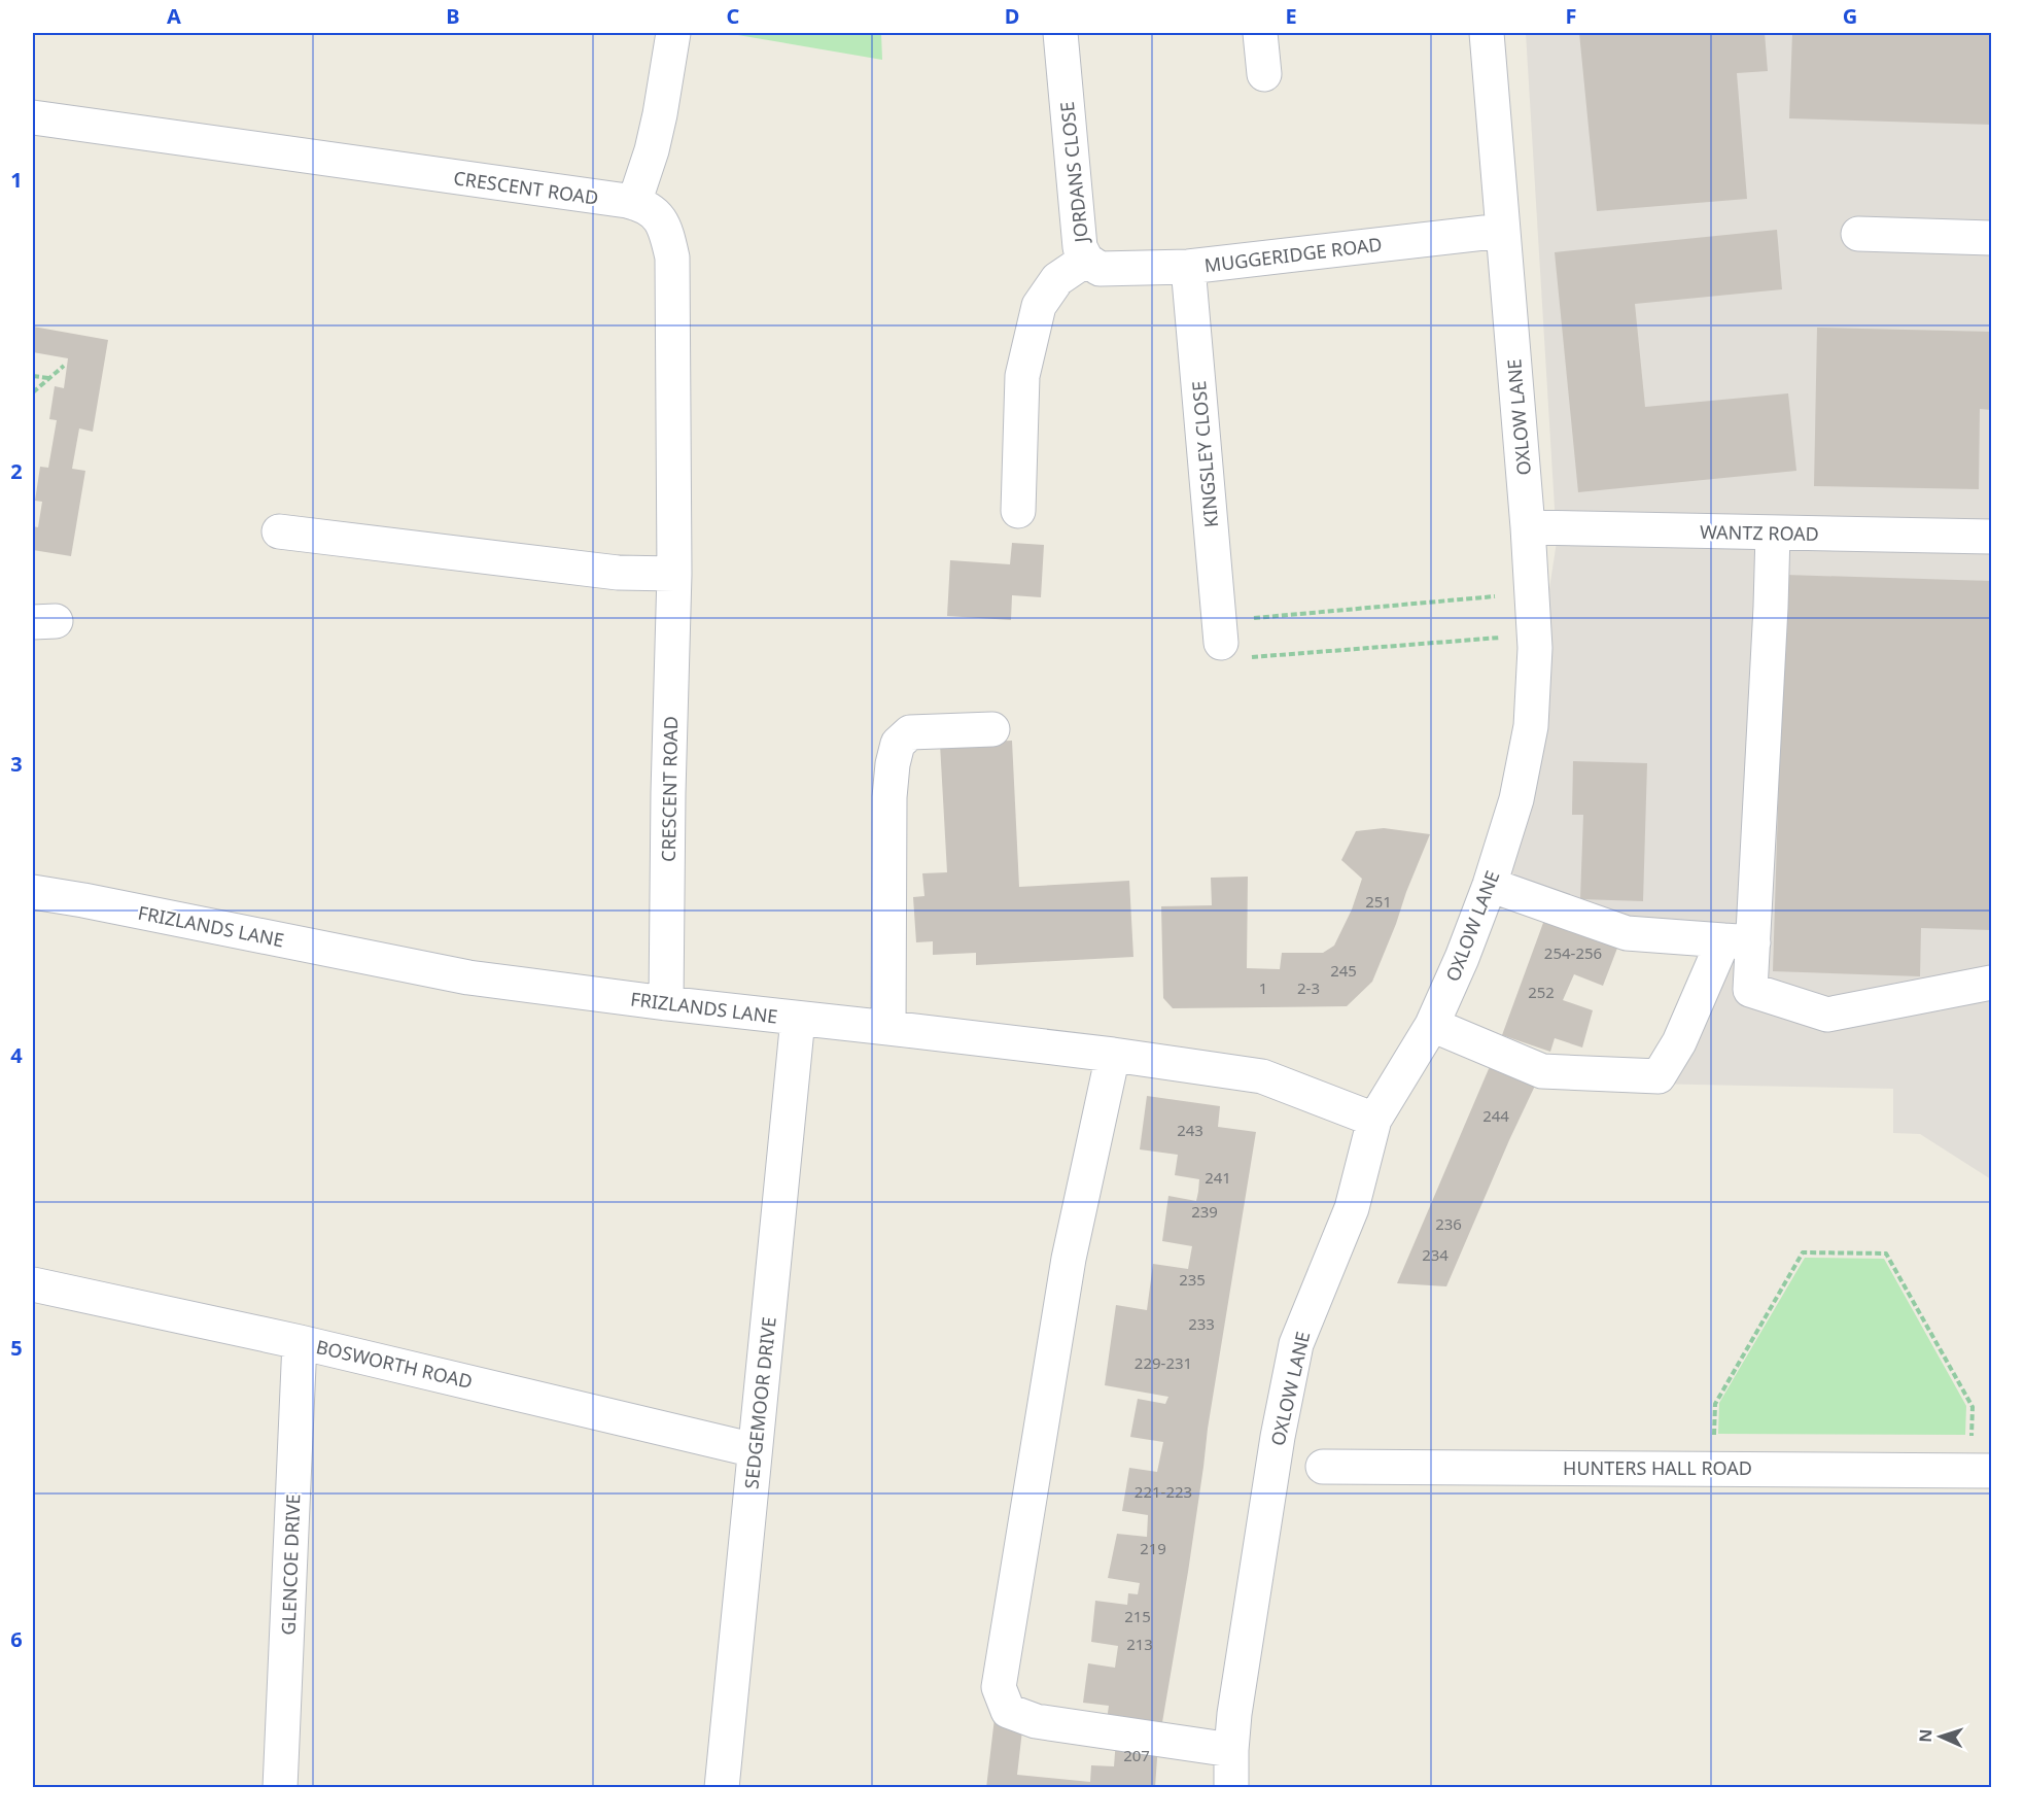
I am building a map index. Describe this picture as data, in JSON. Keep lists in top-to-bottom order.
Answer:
{
  "streets": {
    "street": [
      "JORDANS CLOSE",
      "CRESCENT ROAD",
      "MUGGERIDGE ROAD",
      "OXLOW LANE",
      "KINGSLEY CLOSE",
      "WANTZ ROAD",
      "FRIZLANDS LANE",
      "BOSWORTH ROAD",
      "SEDGEMOOR DRIVE",
      "HUNTERS HALL ROAD",
      "GLENCOE DRIVE"
    ]
  },
  "crossings": [
    ["JORDANS CLOSE", "MUGGERIDGE ROAD"],
    ["CRESCENT ROAD", "FRIZLANDS LANE"],
    ["MUGGERIDGE ROAD", "OXLOW LANE"],
    ["MUGGERIDGE ROAD", "KINGSLEY CLOSE"],
    ["OXLOW LANE", "WANTZ ROAD"],
    ["OXLOW LANE", "FRIZLANDS LANE"],
    ["FRIZLANDS LANE", "SEDGEMOOR DRIVE"],
    ["BOSWORTH ROAD", "SEDGEMOOR DRIVE"],
    ["BOSWORTH ROAD", "GLENCOE DRIVE"]
  ],
  "house_numbers": [
    "251",
    "254-256",
    "245",
    "1",
    "2-3",
    "252",
    "244",
    "243",
    "241",
    "239",
    "236",
    "234",
    "235",
    "233",
    "229-231",
    "221-223",
    "219",
    "215",
    "213",
    "207"
  ],
  "north": "left",
  "grid": {
    "columns": [
      "A",
      "B",
      "C",
      "D",
      "E",
      "F",
      "G"
    ],
    "rows": [
      "1",
      "2",
      "3",
      "4",
      "5",
      "6"
    ]
  }
}
